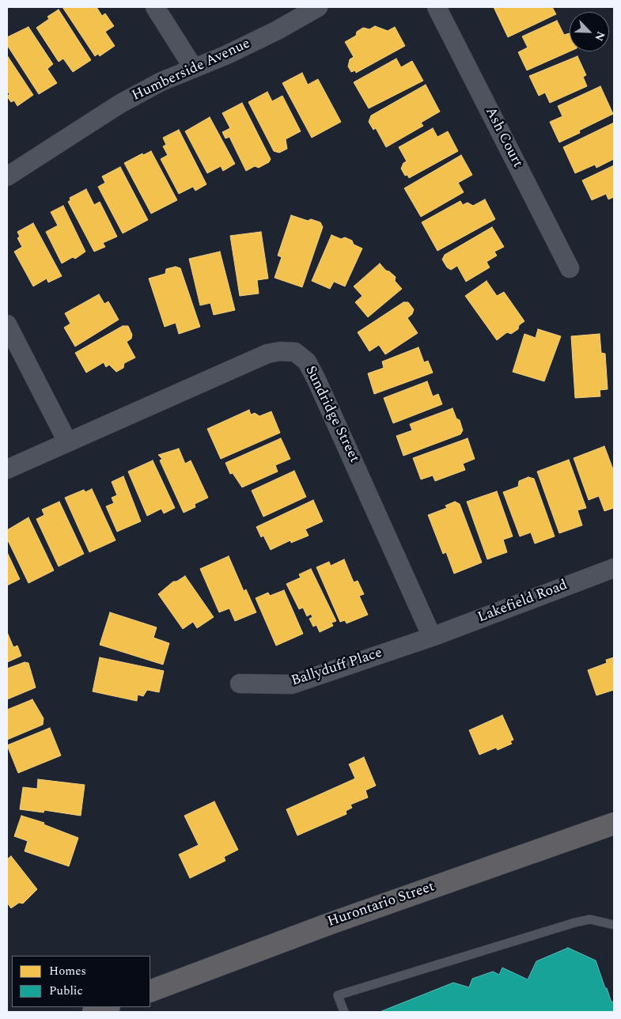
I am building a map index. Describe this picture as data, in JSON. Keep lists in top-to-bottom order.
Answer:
{
  "streets": {
    "main road": ["Hurontario Street"],
    "street": [
      "Humberside Avenue",
      "Ash Court",
      "Sundridge Street",
      "Lakefield Road",
      "Ballyduff Place"
    ]
  },
  "crossings": [
    ["Sundridge Street", "Lakefield Road"],
    ["Sundridge Street", "Ballyduff Place"],
    ["Lakefield Road", "Ballyduff Place"]
  ],
  "legend": ["Homes", "Public"],
  "north": "bottom right"
}
